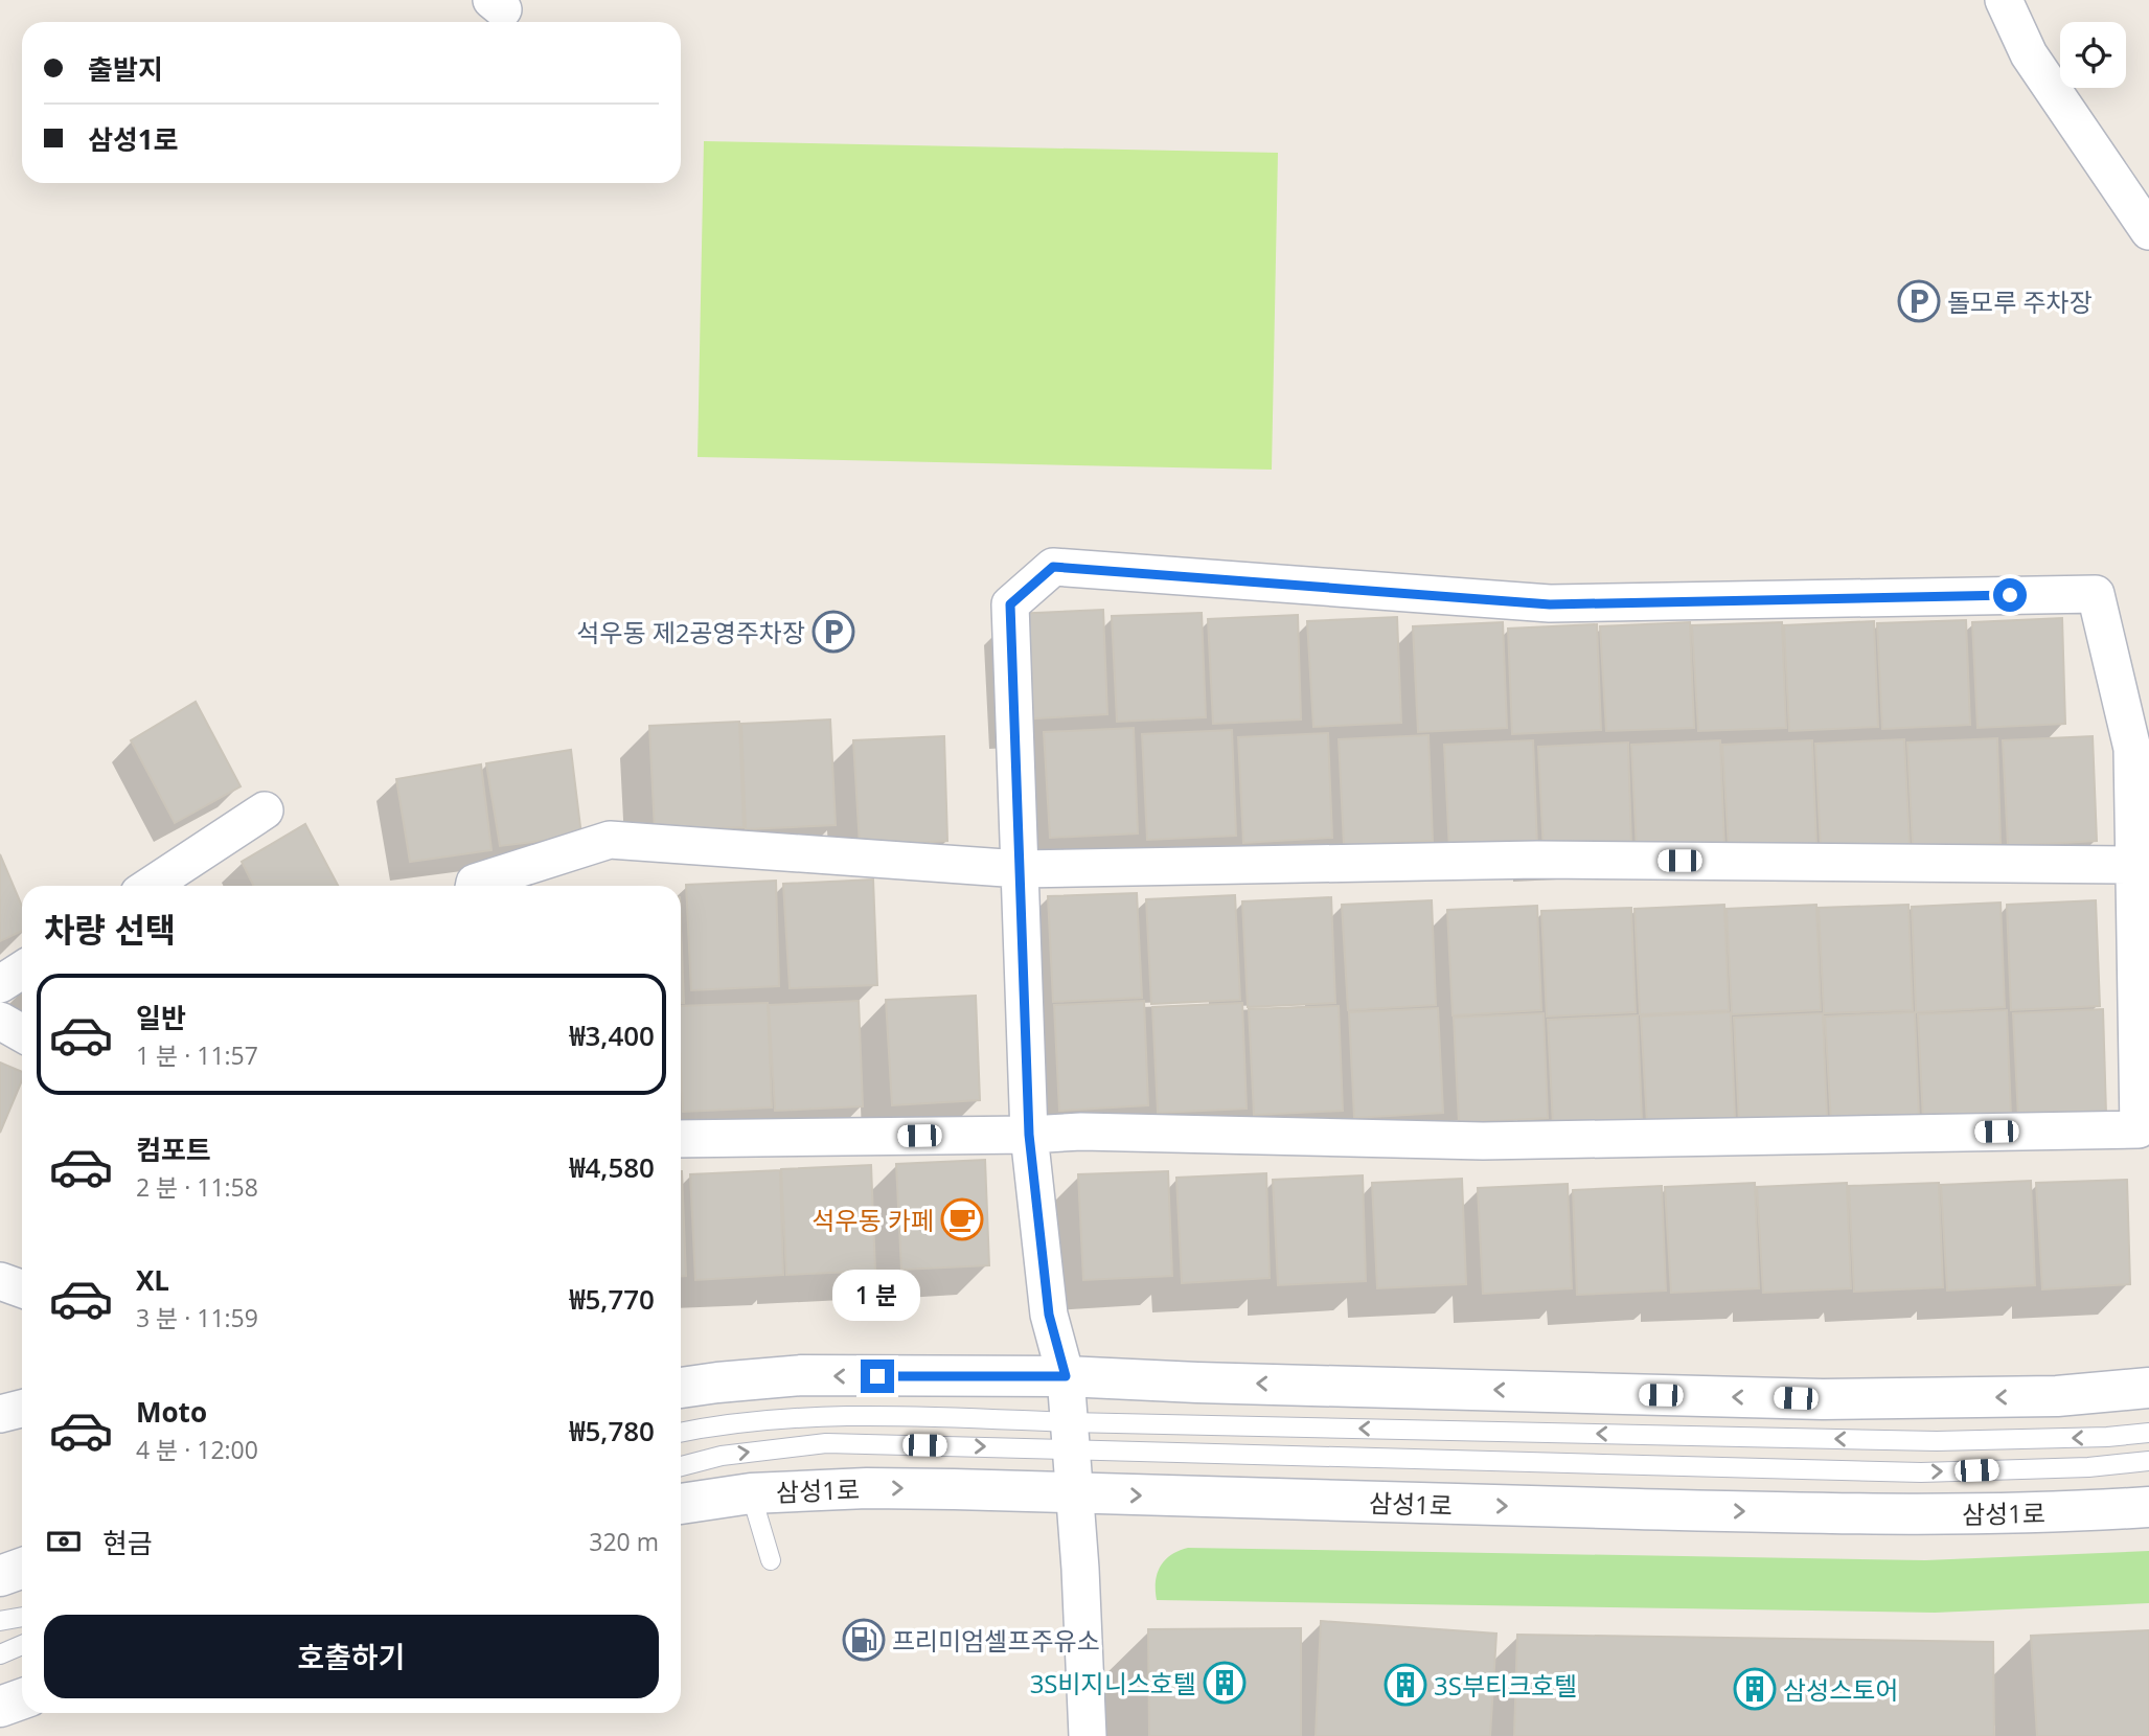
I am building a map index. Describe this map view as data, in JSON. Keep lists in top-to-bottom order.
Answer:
{
  "streets": {
    "street": ["삼성1로"]
  },
  "places": {
    "parking": ["돌모루 주차장", "석우동 제2공영주차장"],
    "cafe": ["석우동 카페"],
    "fuel station": ["프리미엄셀프주유소"],
    "building": ["3S비지니스호텔", "3S부티크호텔", "삼성스토어"]
  },
  "page": {
    "banner": ["출발지", "삼성1로"],
    "heading": "차량 선택",
    "list": [
      {
        "name": "일반",
        "note": "1 분 · 11:57",
        "value": "₩3,400"
      },
      {
        "name": "컴포트",
        "note": "2 분 · 11:58",
        "value": "₩4,580"
      },
      {
        "name": "XL",
        "note": "3 분 · 11:59",
        "value": "₩5,770"
      },
      {
        "name": "Moto",
        "note": "4 분 · 12:00",
        "value": "₩5,780"
      }
    ],
    "bubble": "1 분",
    "pay": ["현금", "320 m"],
    "buttons": "호출하기"
  }
}
